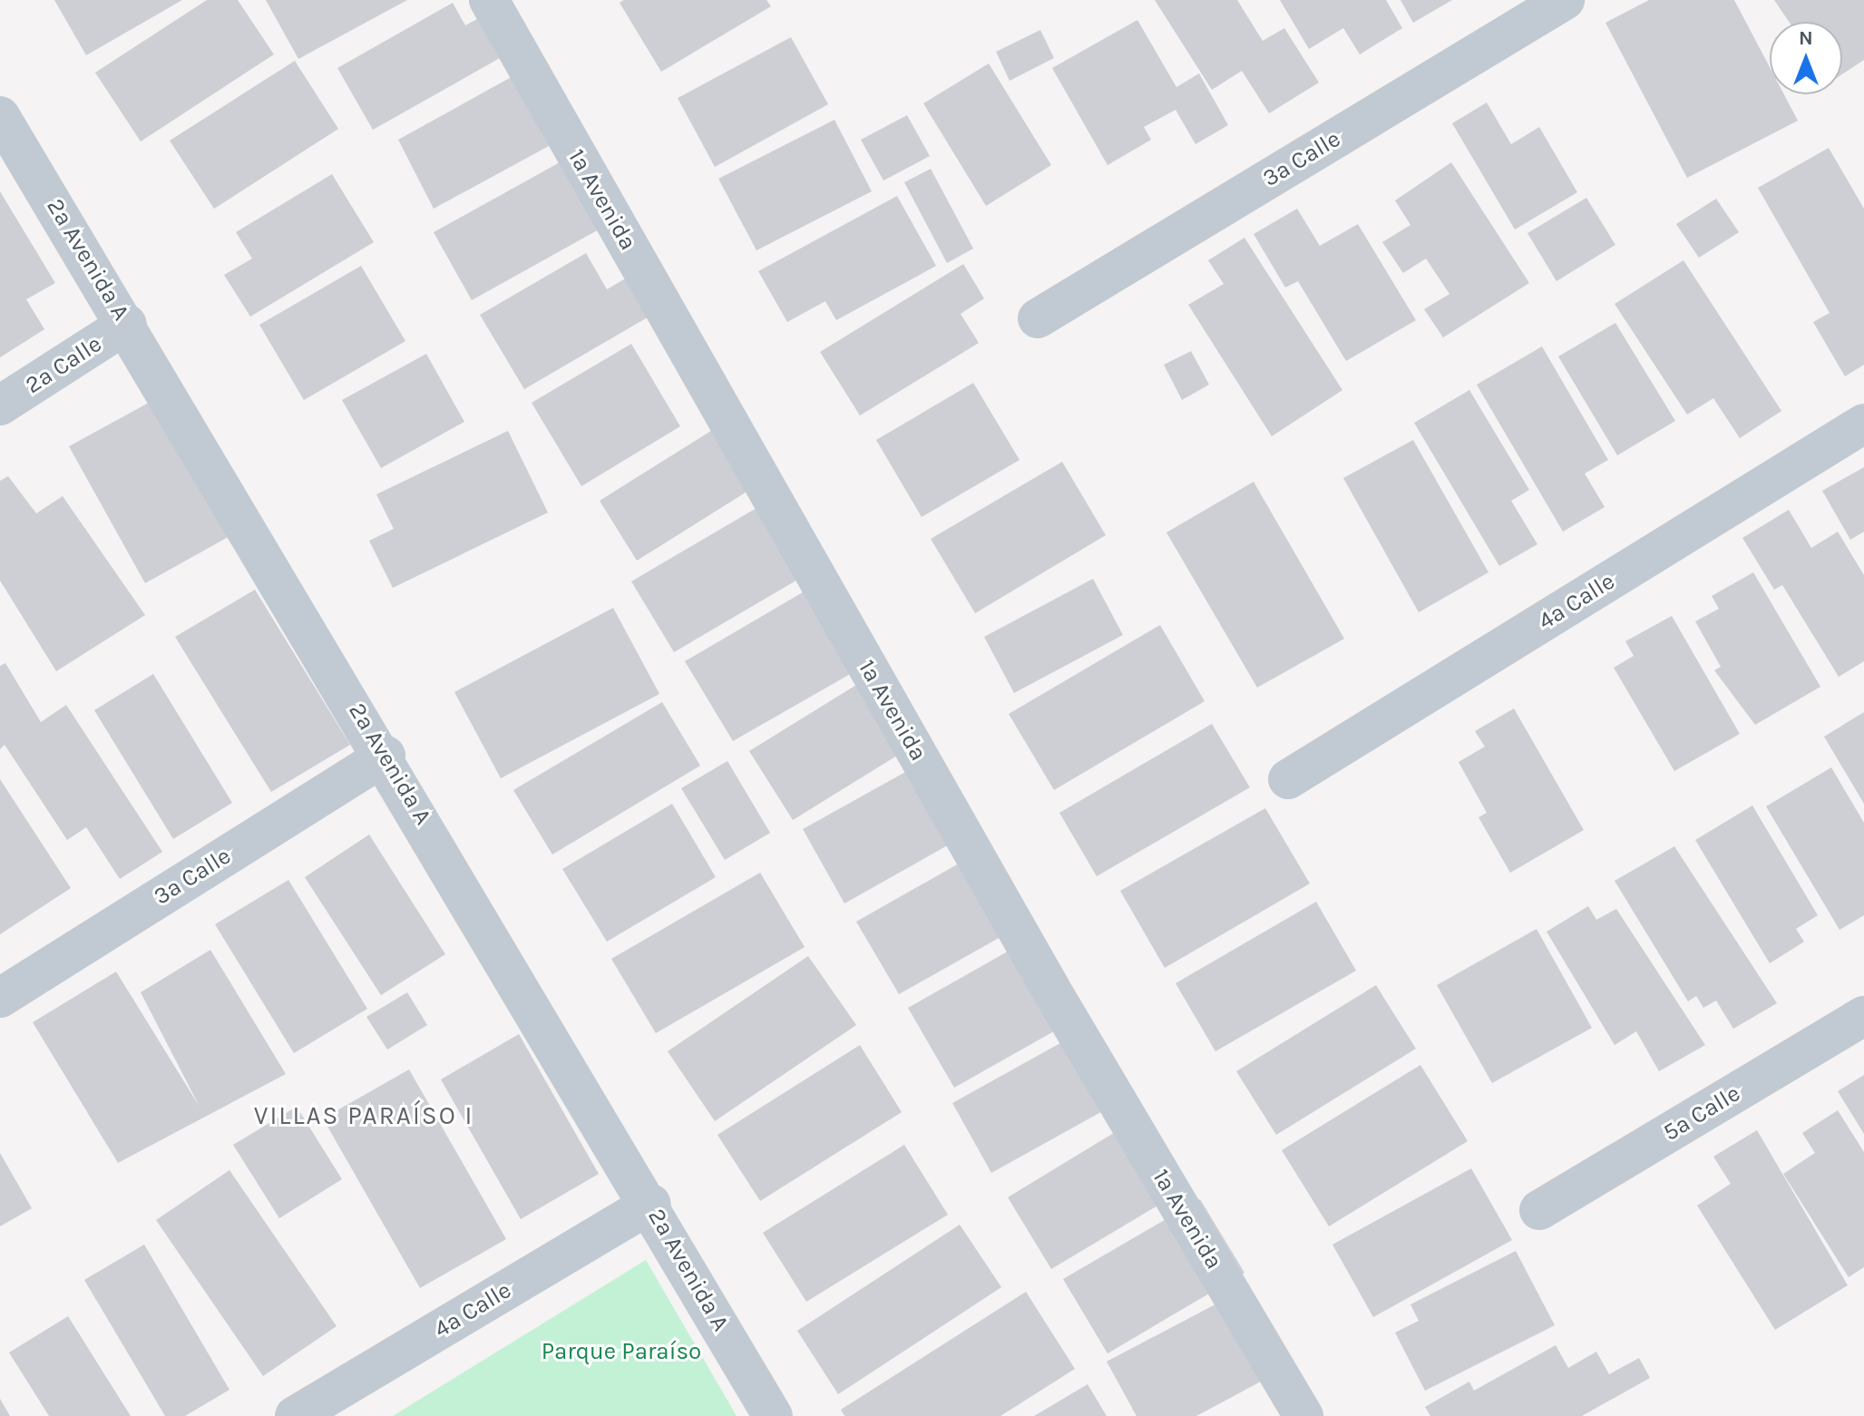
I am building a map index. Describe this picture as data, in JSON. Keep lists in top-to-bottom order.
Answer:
{
  "streets": {
    "street": [
      "3a Calle",
      "1a Avenida",
      "2a Avenida A",
      "2a Calle",
      "4a Calle",
      "5a Calle"
    ]
  },
  "crossings": [
    ["3a Calle", "2a Avenida A"],
    ["2a Avenida A", "2a Calle"],
    ["2a Avenida A", "4a Calle"]
  ],
  "districts": ["VILLAS PARAÍSO I"],
  "parks": ["Parque Paraíso"],
  "north": "top"
}
